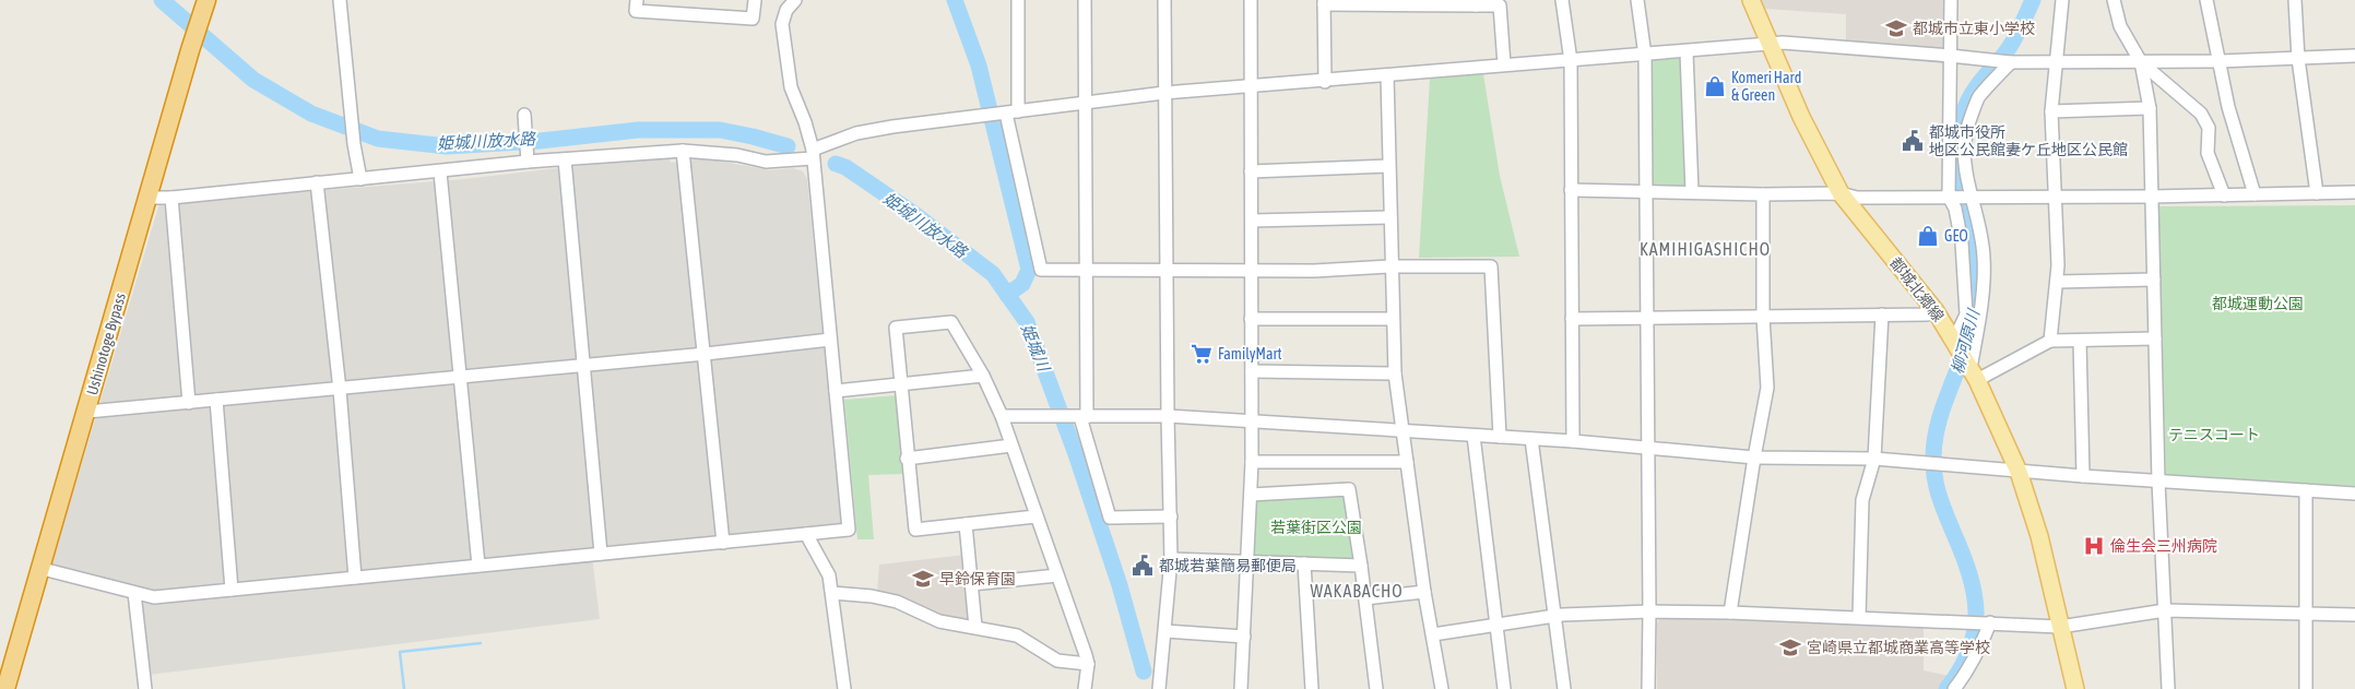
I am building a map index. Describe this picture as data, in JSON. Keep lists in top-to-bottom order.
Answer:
{
  "streets": {
    "highway": ["Ushinotoge Bypass"],
    "main road": ["都城北郷線"]
  },
  "districts": ["KAMIHIGASHICHO", "WAKABACHO"],
  "water": ["姫城川放水路", "柳河原川", "姫城川"],
  "parks": ["都城運動公園", "テニスコート", "若葉街区公園"],
  "places": {
    "school or university": ["都城市立東小学校", "早鈴保育園", "宮崎県立都城商業高等学校"],
    "shop": ["Komeri Hard & Green", "GEO"],
    "public building": ["都城市役所 地区公民館妻ケ丘地区公民館", "都城若葉簡易郵便局"],
    "supermarket": ["FamilyMart"],
    "hospital": ["倫生会三州病院"]
  }
}
